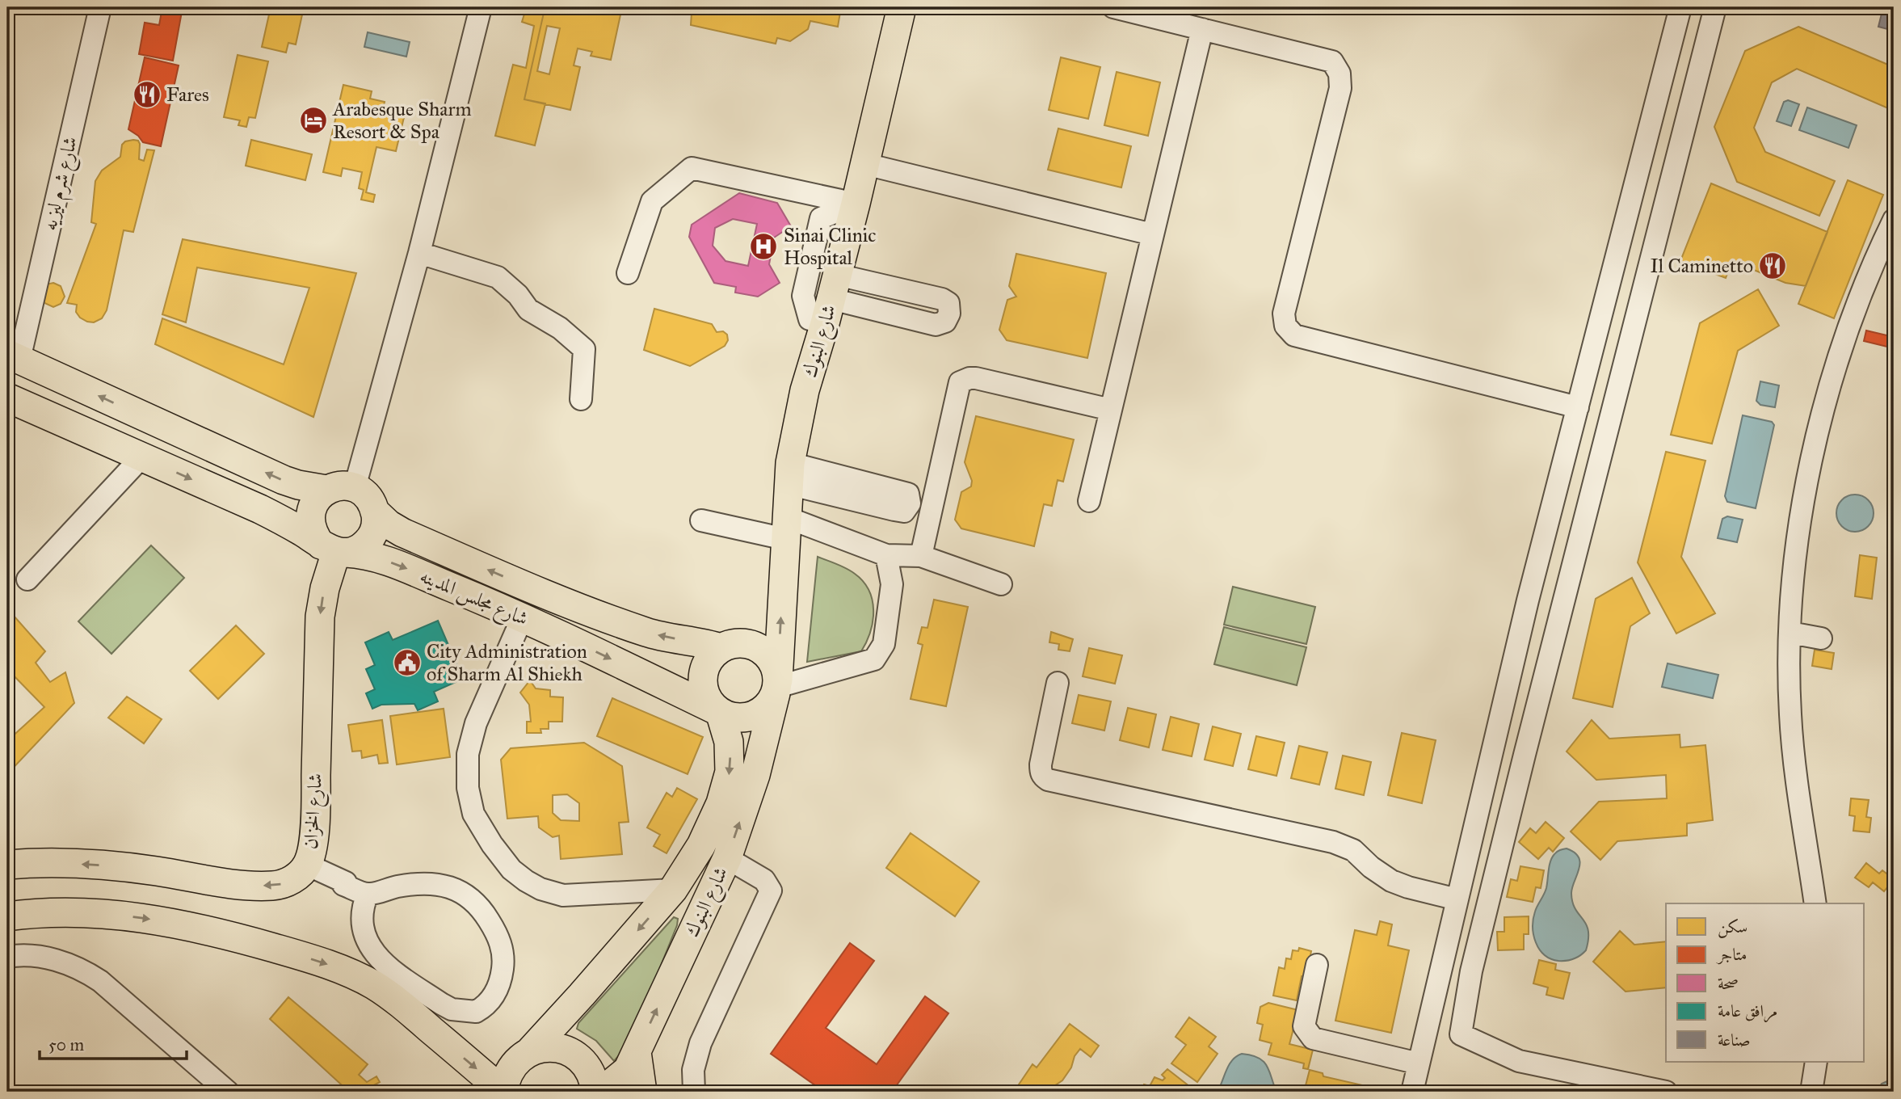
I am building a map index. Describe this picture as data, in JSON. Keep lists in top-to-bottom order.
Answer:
{
  "streets": {
    "main road": ["شارع البنوك", "شارع مجلس المدينه", "شارع الخزان"],
    "street": ["شارع شرم ليزيه"]
  },
  "crossings": [
    ["شارع البنوك", "شارع مجلس المدينه"],
    ["شارع مجلس المدينه", "شارع الخزان"]
  ],
  "places": {
    "restaurant": ["Fares", "Il Caminetto"],
    "hotel": ["Arabesque Sharm Resort & Spa"],
    "hospital": ["Sinai Clinic Hospital"],
    "public building": ["City Administration of Sharm Al Shiekh"]
  },
  "legend": [
    "سكن",
    "متاجر",
    "صحة",
    "مرافق عامة",
    "صناعة"
  ],
  "scale_bar": "50 m"
}
